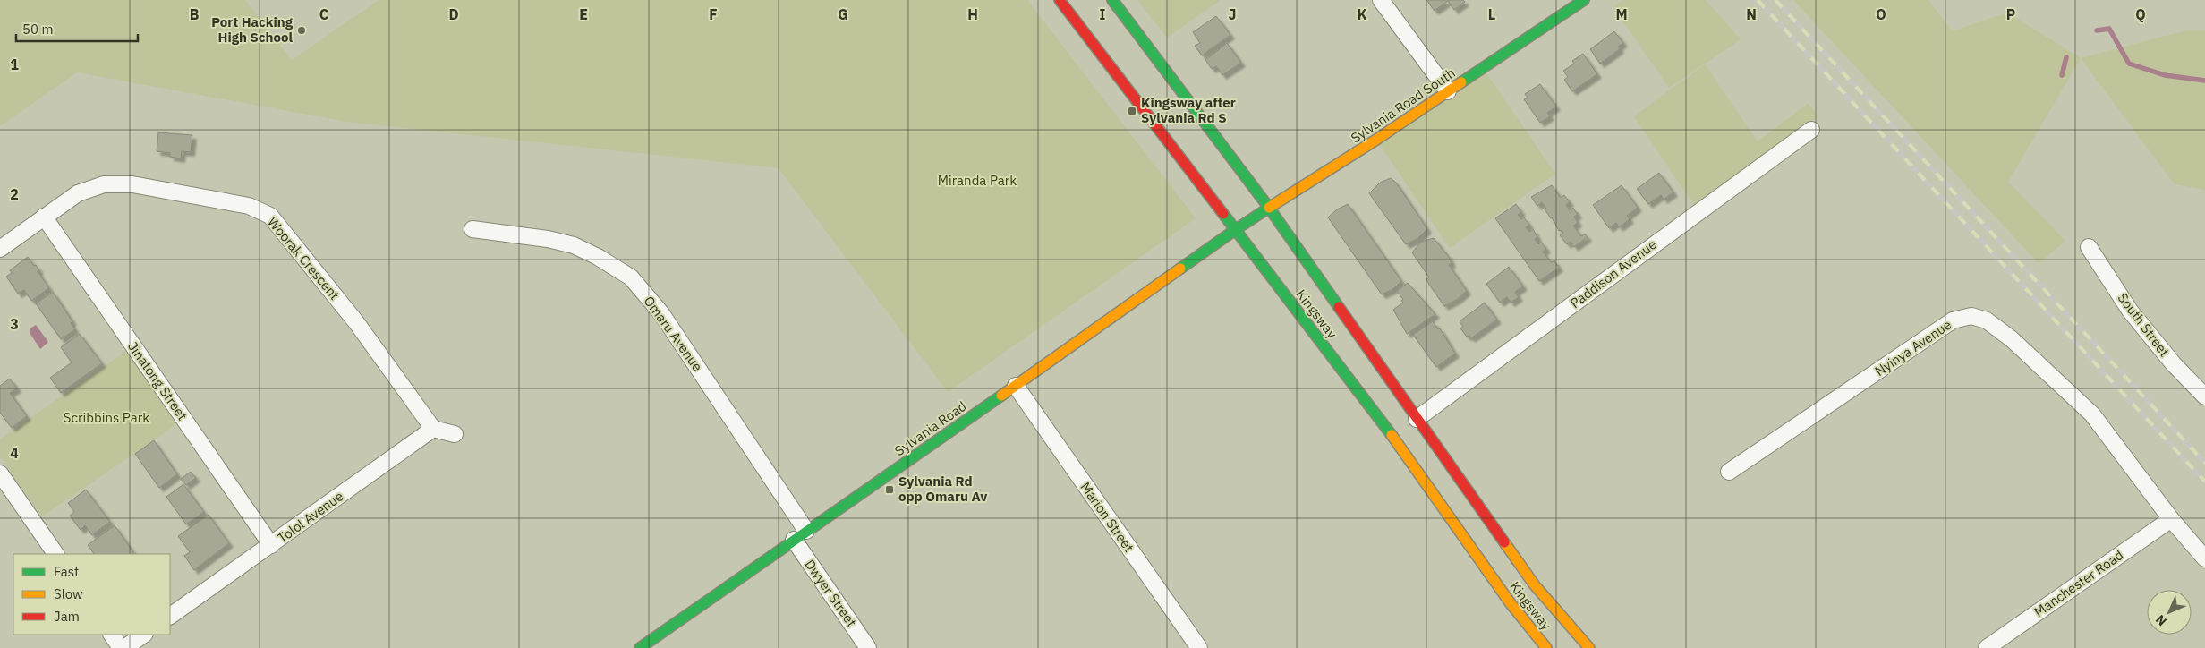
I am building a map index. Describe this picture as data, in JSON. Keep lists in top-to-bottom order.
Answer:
{
  "streets": {
    "main road": ["Sylvania Road South", "Kingsway", "Sylvania Road"],
    "street": [
      "Woorak Crescent",
      "Paddison Avenue",
      "South Street",
      "Omaru Avenue",
      "Nyinya Avenue",
      "Jinatong Street",
      "Tolol Avenue",
      "Marion Street",
      "Manchester Road",
      "Dwyer Street"
    ]
  },
  "crossings": [
    ["Sylvania Road South", "Kingsway"],
    ["Sylvania Road South", "Sylvania Road"],
    ["Woorak Crescent", "Jinatong Street"],
    ["Woorak Crescent", "Tolol Avenue"],
    ["Paddison Avenue", "Kingsway"],
    ["Kingsway", "Sylvania Road"],
    ["Omaru Avenue", "Sylvania Road"],
    ["Nyinya Avenue", "Manchester Road"],
    ["Jinatong Street", "Tolol Avenue"],
    ["Sylvania Road", "Marion Street"],
    ["Sylvania Road", "Dwyer Street"]
  ],
  "parks": ["Miranda Park", "Scribbins Park"],
  "places": {
    "other": ["Port Hacking High School"],
    "transit": ["Kingsway after Sylvania Rd S", "Sylvania Rd opp Omaru Av"]
  },
  "legend": ["Fast", "Slow", "Jam"],
  "scale_bar": "50 m",
  "north": "bottom left",
  "grid": {
    "columns": [
      "B",
      "C",
      "D",
      "E",
      "F",
      "G",
      "H",
      "I",
      "J",
      "K",
      "L",
      "M",
      "N",
      "O",
      "P",
      "Q"
    ],
    "rows": [
      "1",
      "2",
      "3",
      "4"
    ]
  }
}
